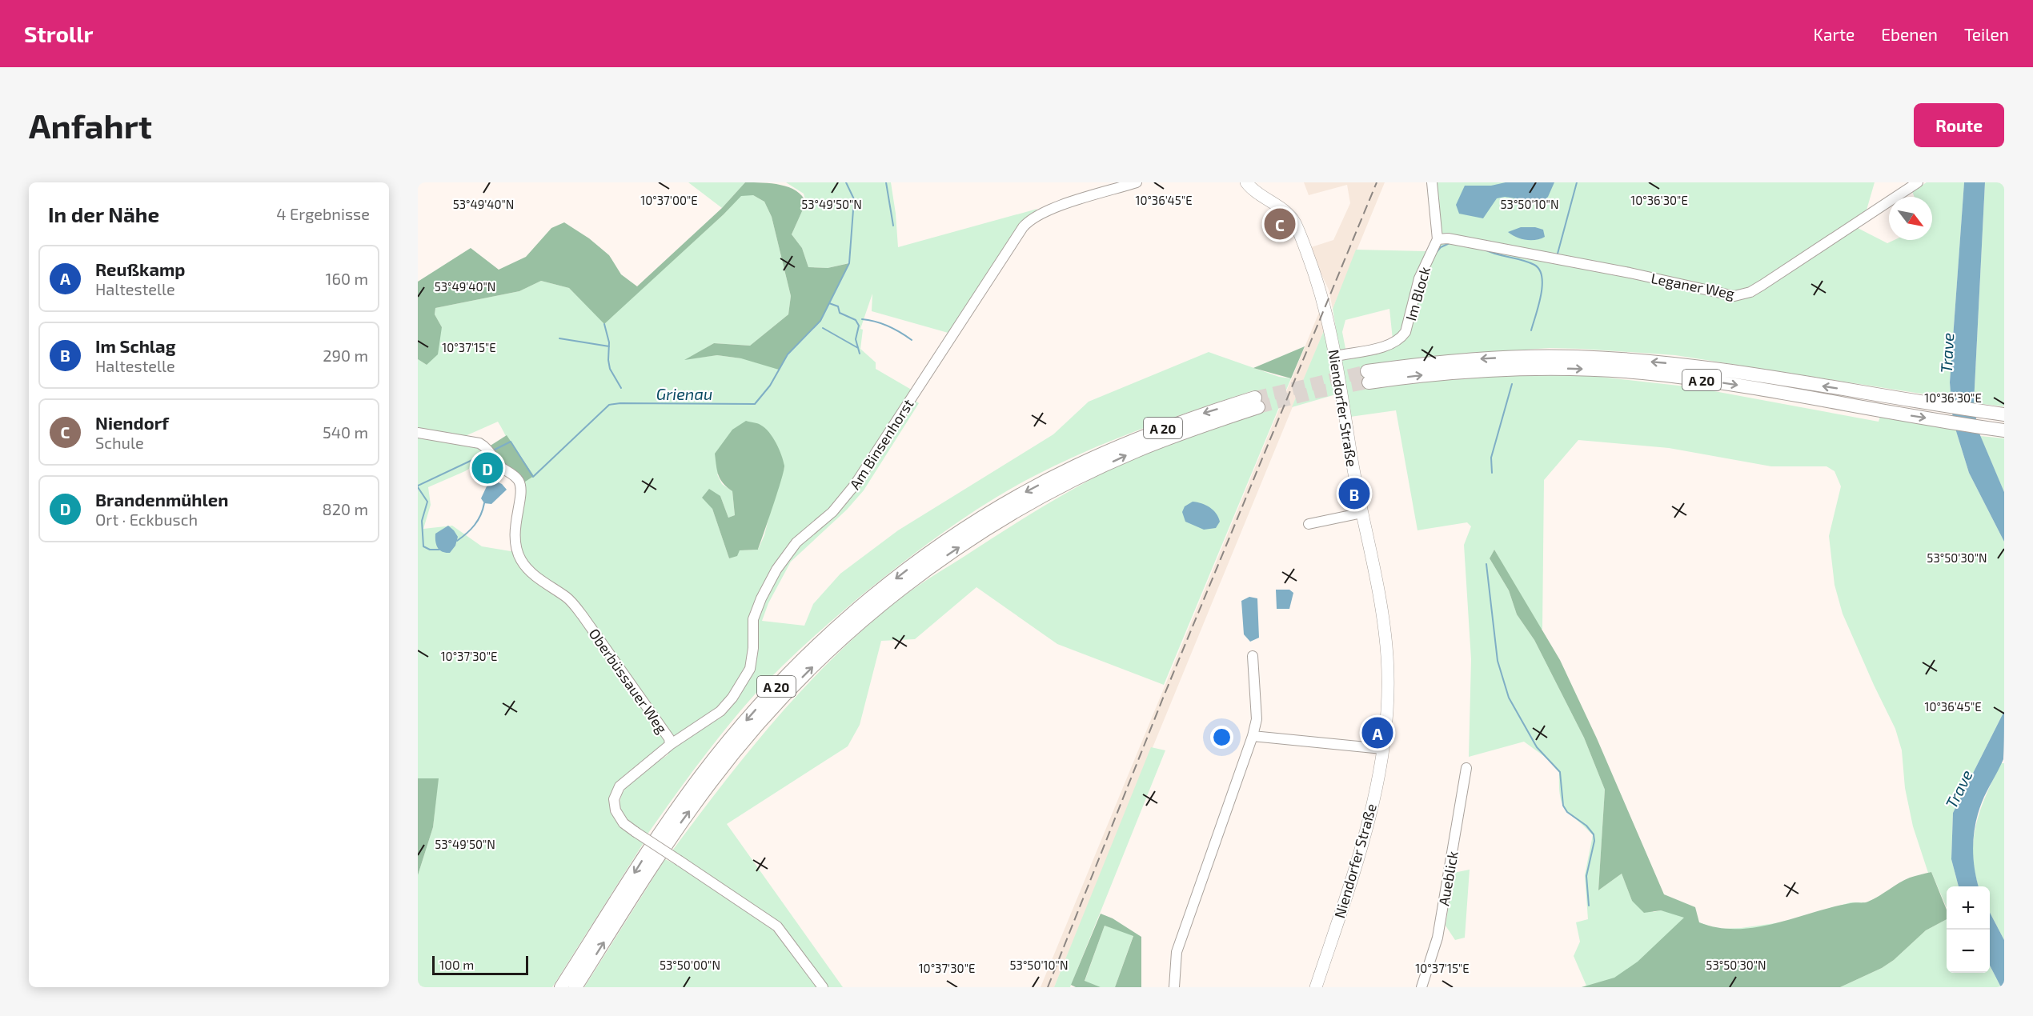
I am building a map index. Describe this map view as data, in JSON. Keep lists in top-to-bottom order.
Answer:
{
  "streets": {
    "highway": ["A 20"],
    "main road": ["Niendorfer Straße"],
    "street": [
      "Leganer Weg",
      "Im Block",
      "Am Binsenhorst",
      "Oberbüssauer Weg",
      "Aueblick"
    ]
  },
  "crossings": [
    ["Leganer Weg", "Im Block"],
    ["Im Block", "Niendorfer Straße"],
    ["Am Binsenhorst", "Oberbüssauer Weg"]
  ],
  "water": ["Trave", "Grienau"],
  "scale_bar": "100 m",
  "north": "bottom right",
  "page": {
    "header": "Strollr",
    "nav": ["Karte", "Ebenen", "Teilen"],
    "buttons": "Route",
    "title": "Anfahrt",
    "heading": ["In der Nähe", "4 Ergebnisse"],
    "pins": [
      "C",
      "D",
      "B",
      "A"
    ],
    "list": [
      {
        "mark": "A",
        "name": "Reußkamp",
        "note": "Haltestelle",
        "value": "160 m"
      },
      {
        "mark": "B",
        "name": "Im Schlag",
        "note": "Haltestelle",
        "value": "290 m"
      },
      {
        "mark": "C",
        "name": "Niendorf",
        "note": "Schule",
        "value": "540 m"
      },
      {
        "mark": "D",
        "name": "Brandenmühlen",
        "note": "Ort · Eckbusch",
        "value": "820 m"
      }
    ],
    "map_buttons": ["+", "−"],
    "scale": "100 m"
  },
  "coordinates": [
    "10°37'00\"E",
    "10°36'30\"E",
    "10°36'45\"E",
    "53°49'40\"N",
    "53°49'50\"N",
    "53°50'10\"N",
    "10°37'15\"E",
    "53°50'30\"N",
    "10°37'30\"E",
    "53°50'00\"N"
  ]
}
